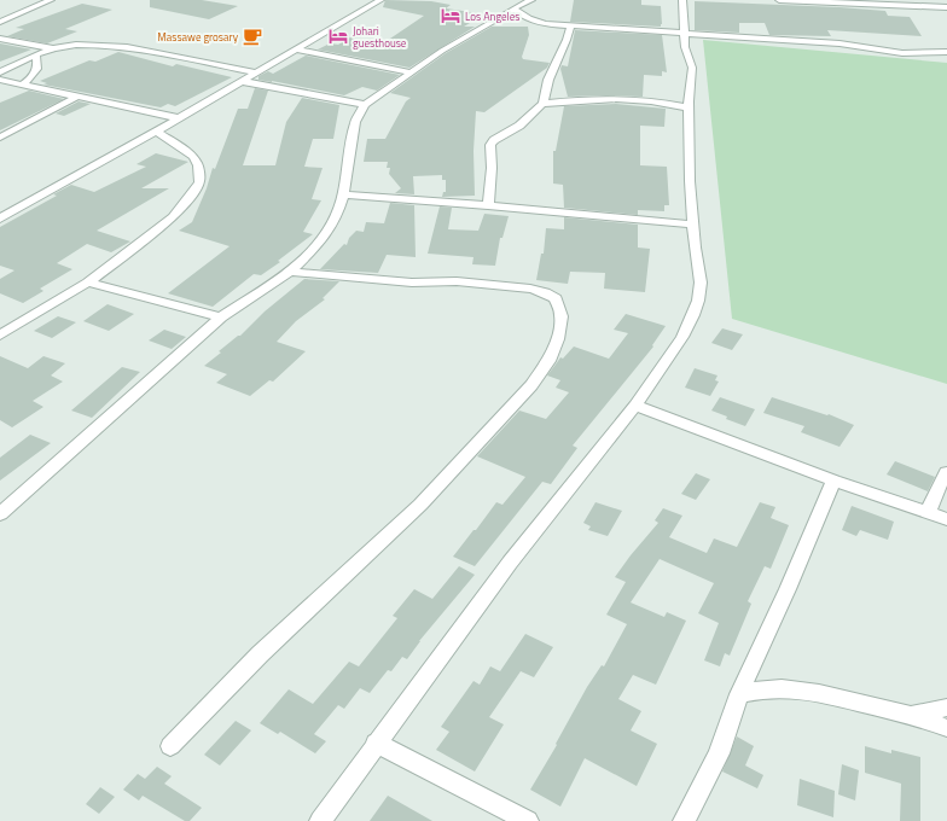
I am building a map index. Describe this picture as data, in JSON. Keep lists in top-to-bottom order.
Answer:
{
  "places": {
    "hotel": ["Los Angeles", "Johari guesthouse"],
    "cafe": ["Massawe grosary"]
  }
}
